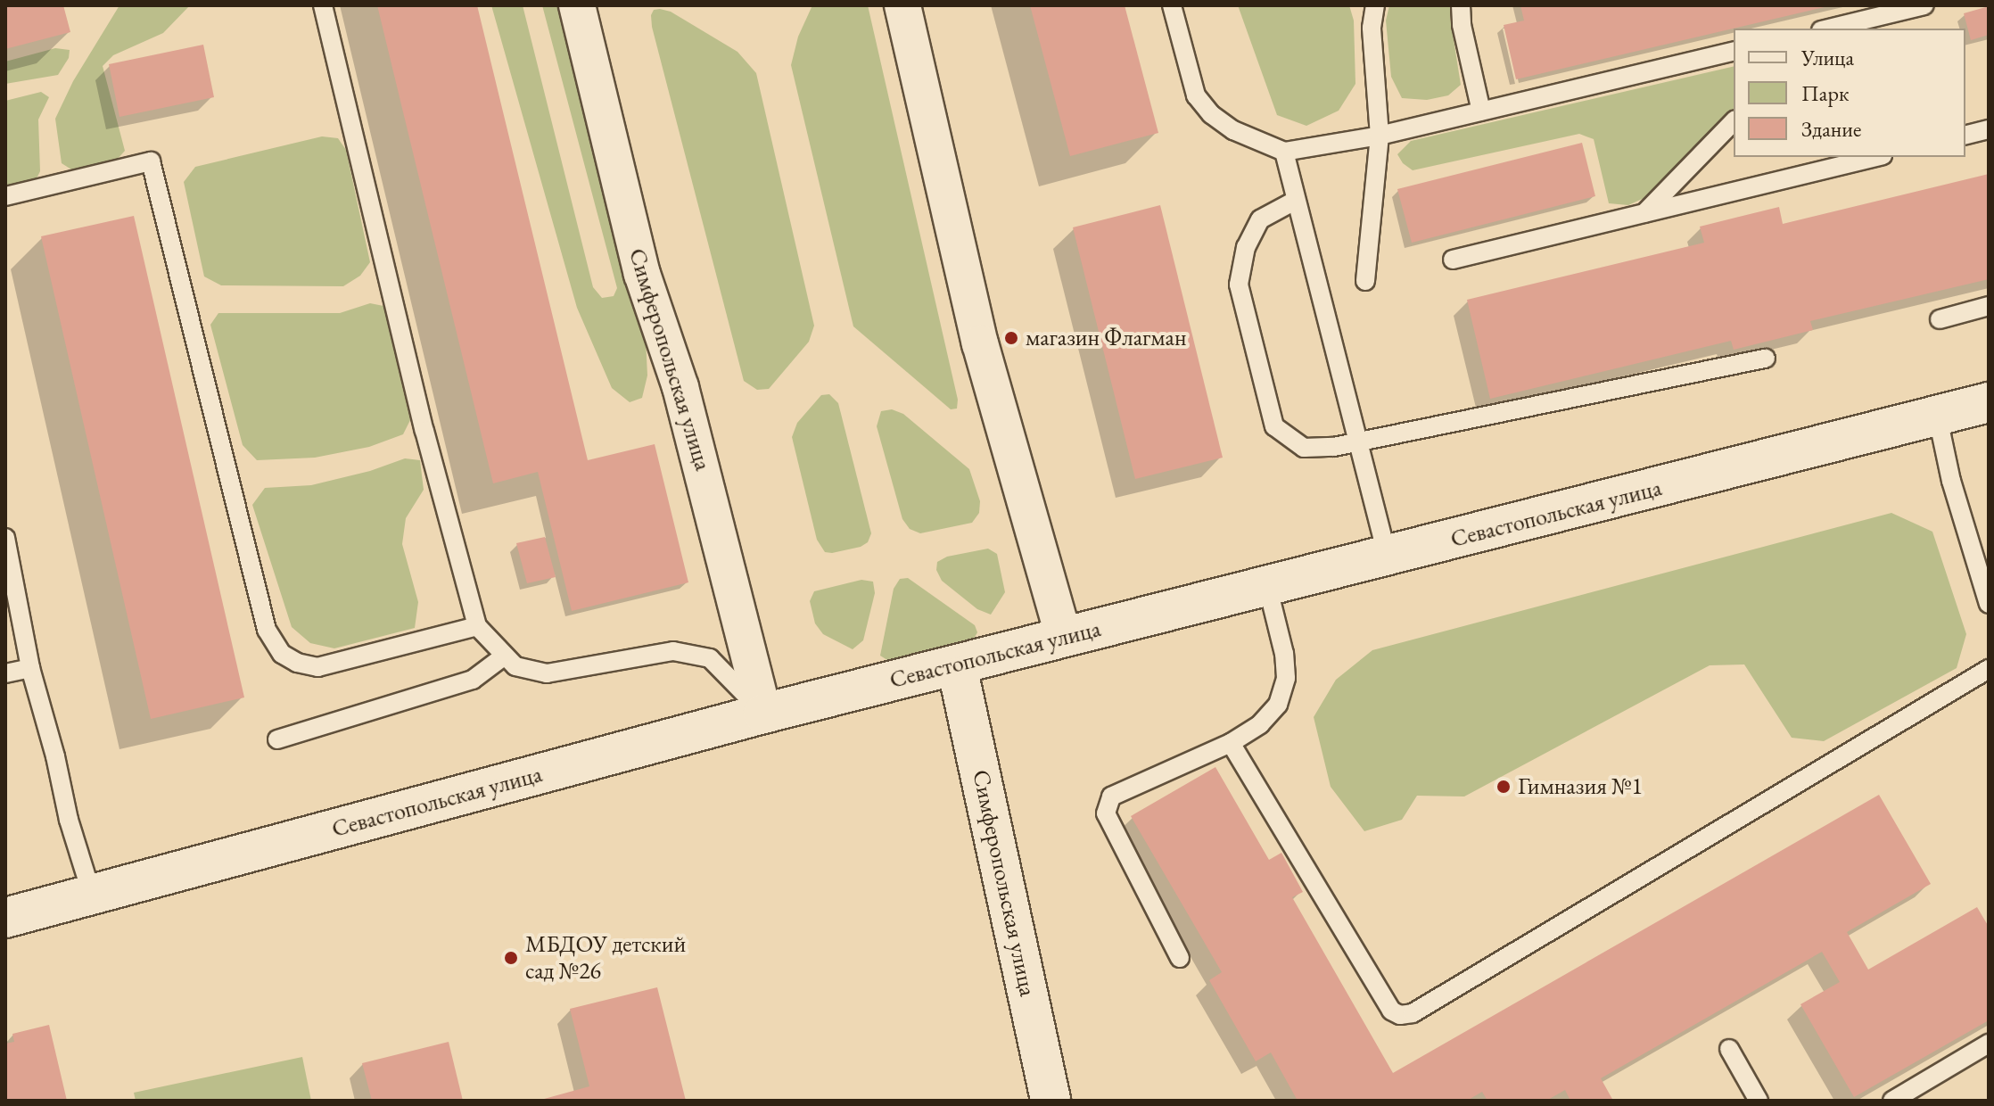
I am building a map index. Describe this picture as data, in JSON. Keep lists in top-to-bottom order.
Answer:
{
  "streets": {
    "main road": ["Симферопольская улица", "Севастопольская улица"]
  },
  "crossings": [
    ["Симферопольская улица", "Севастопольская улица"]
  ],
  "places": ["магазин Флагман", "Гимназия №1", "МБДОУ детский сад №26"],
  "legend": ["Улица", "Парк", "Здание"]
}
